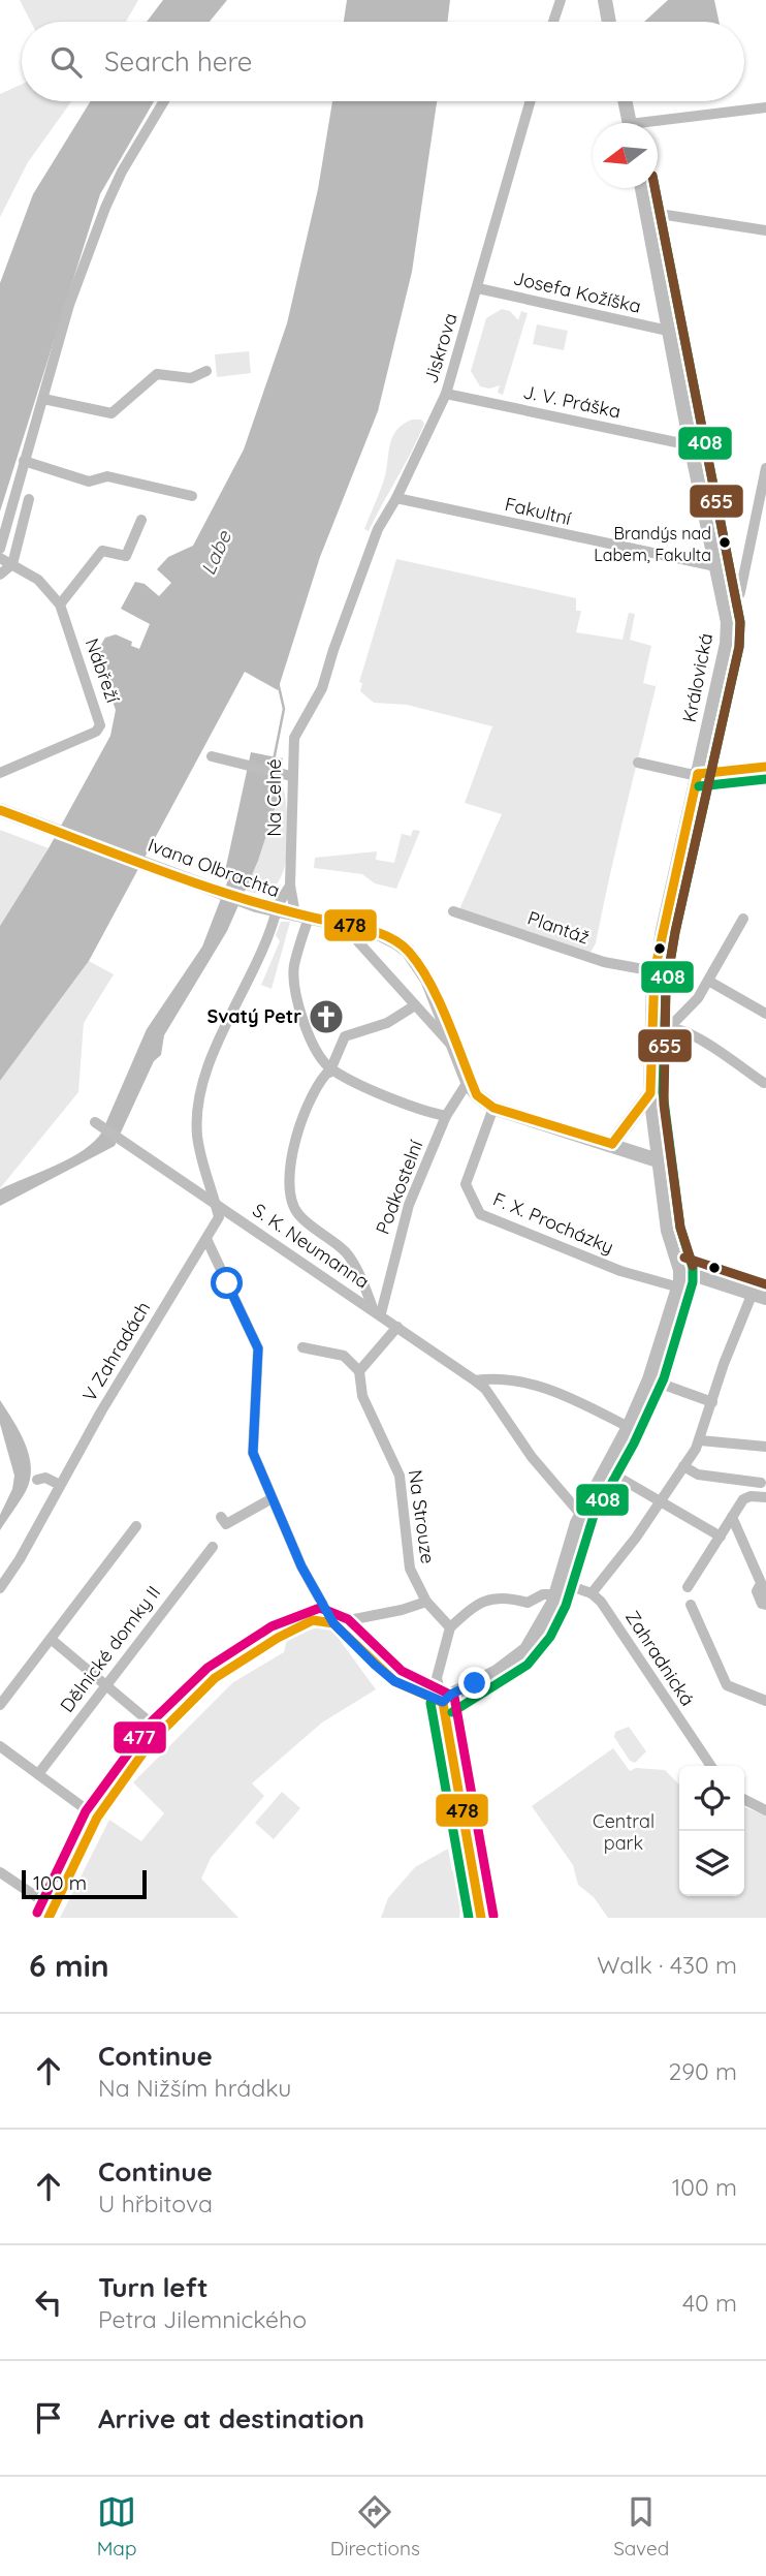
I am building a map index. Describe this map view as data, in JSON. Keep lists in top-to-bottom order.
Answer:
{
  "streets": {
    "main road": ["Královická", "Ivana Olbrachta"],
    "street": [
      "Josefa Kožíška",
      "Jiskrova",
      "J. V. Práška",
      "Fakultní",
      "Nábřeží",
      "Na Celné",
      "Plantáž",
      "Podkostelní",
      "F. X. Procházky",
      "S. K. Neumanna",
      "V Zahradách",
      "Na Strouze",
      "Dělnické domky II",
      "Zahradnická"
    ]
  },
  "crossings": [
    ["Josefa Kožíška", "Jiskrova"],
    ["Josefa Kožíška", "Královická"],
    ["Jiskrova", "J. V. Práška"],
    ["Jiskrova", "Fakultní"],
    ["Jiskrova", "Na Celné"],
    ["J. V. Práška", "Královická"],
    ["Fakultní", "Královická"],
    ["Královická", "Ivana Olbrachta"],
    ["Královická", "Plantáž"],
    ["Na Celné", "Ivana Olbrachta"],
    ["Ivana Olbrachta", "Podkostelní"],
    ["Ivana Olbrachta", "F. X. Procházky"],
    ["Podkostelní", "S. K. Neumanna"],
    ["S. K. Neumanna", "V Zahradách"]
  ],
  "water": ["Labe"],
  "parks": ["Central park"],
  "places": {
    "other": ["Brandýs nad Labem, Fakulta"],
    "church": ["Svatý Petr"]
  },
  "lines": [
    "transit line 408",
    "transit line 655",
    "transit line 478",
    "transit line 477"
  ],
  "scale_bar": "100 m",
  "north": "left",
  "page": {
    "search": "Search here",
    "scale": "100 m",
    "heading": ["6 min", "Walk · 430 m"],
    "list": [
      ["Continue", "Na Nižším hrádku", "290 m"],
      ["Continue", "U hřbitova", "100 m"],
      ["Turn left", "Petra Jilemnického", "40 m"],
      "Arrive at destination"
    ],
    "nav": ["Map", "Directions", "Saved"]
  }
}
